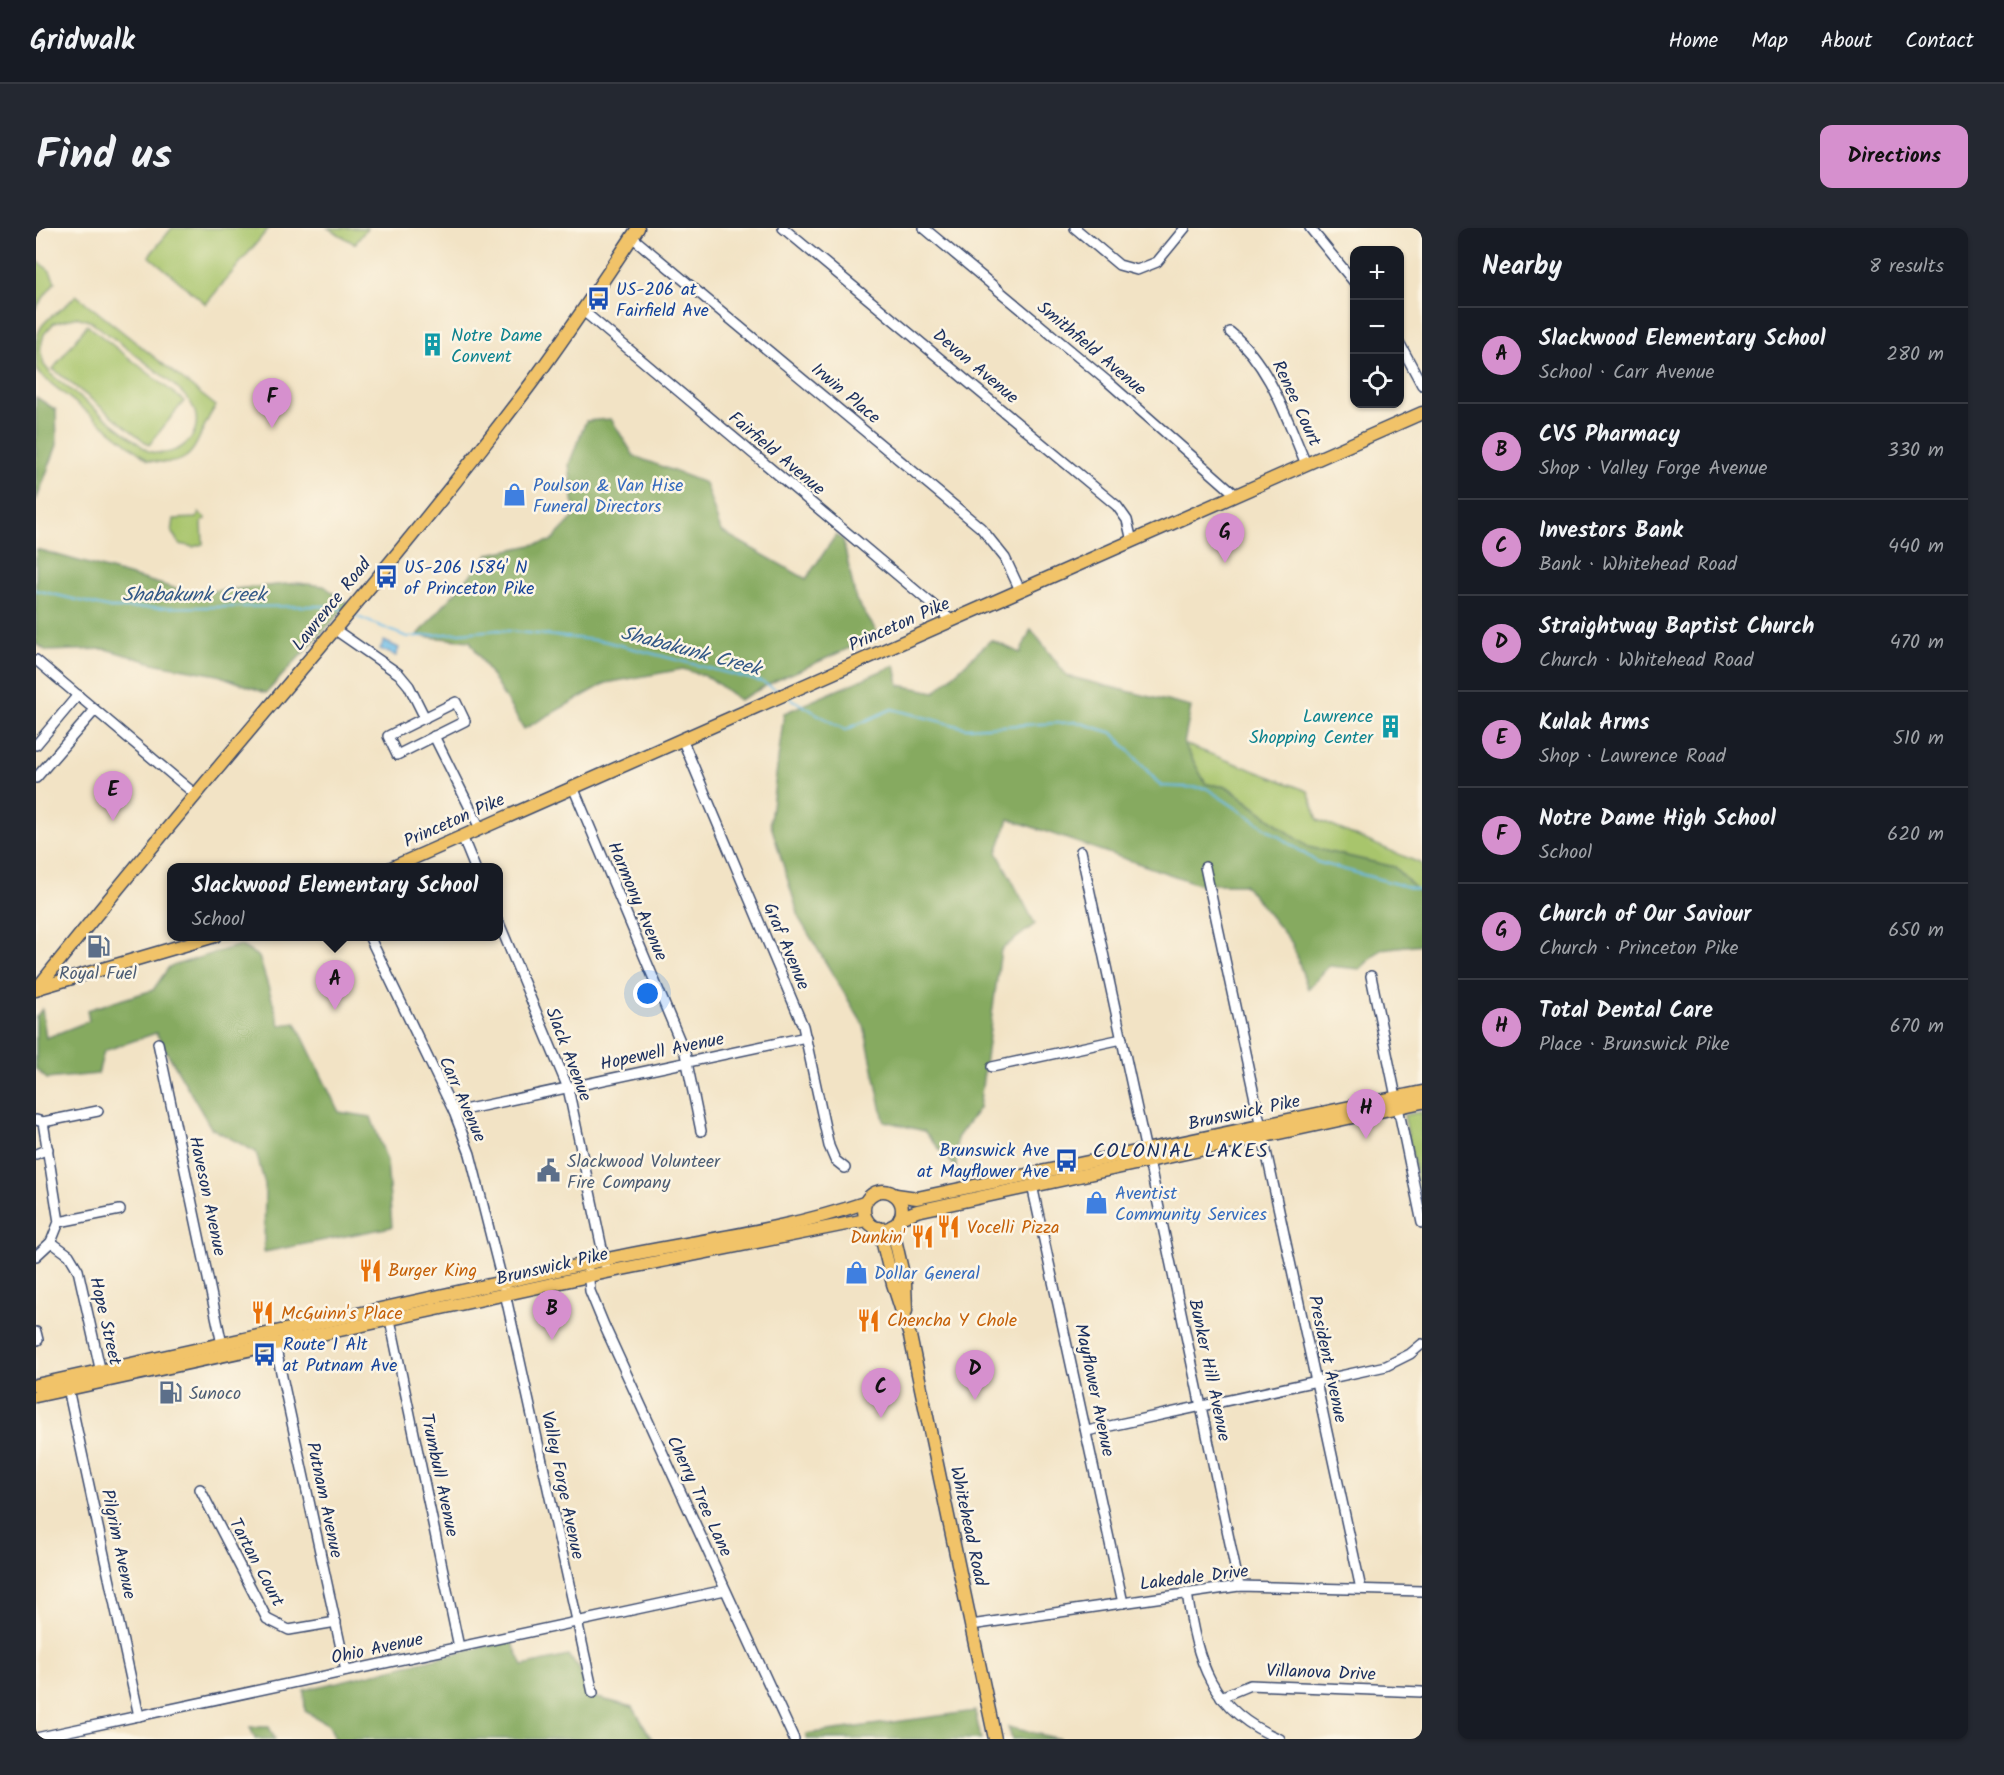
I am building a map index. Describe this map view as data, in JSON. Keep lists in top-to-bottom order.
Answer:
{
  "streets": {
    "main road": [
      "Lawrence Road",
      "Princeton Pike",
      "Brunswick Pike",
      "Whitehead Road"
    ],
    "street": [
      "Smithfield Avenue",
      "Devon Avenue",
      "Irwin Place",
      "Renee Court",
      "Fairfield Avenue",
      "Harmony Avenue",
      "Graf Avenue",
      "Hopewell Avenue",
      "Slack Avenue",
      "Carr Avenue",
      "Haveson Avenue",
      "Hope Street",
      "President Avenue",
      "Bunker Hill Avenue",
      "Mayflower Avenue",
      "Trumbull Avenue",
      "Valley Forge Avenue",
      "Cherry Tree Lane",
      "Putnam Avenue",
      "Pilgrim Avenue",
      "Tartan Court",
      "Lakedale Drive",
      "Ohio Avenue",
      "Villanova Drive"
    ]
  },
  "crossings": [
    ["Smithfield Avenue", "Princeton Pike"],
    ["Devon Avenue", "Princeton Pike"],
    ["Irwin Place", "Lawrence Road"],
    ["Irwin Place", "Princeton Pike"],
    ["Renee Court", "Princeton Pike"],
    ["Fairfield Avenue", "Lawrence Road"],
    ["Fairfield Avenue", "Princeton Pike"],
    ["Princeton Pike", "Harmony Avenue"],
    ["Princeton Pike", "Graf Avenue"],
    ["Harmony Avenue", "Hopewell Avenue"],
    ["Graf Avenue", "Hopewell Avenue"],
    ["Hopewell Avenue", "Slack Avenue"],
    ["Hopewell Avenue", "Carr Avenue"],
    ["Slack Avenue", "Brunswick Pike"],
    ["Carr Avenue", "Brunswick Pike"],
    ["Carr Avenue", "Valley Forge Avenue"],
    ["Brunswick Pike", "Haveson Avenue"],
    ["Brunswick Pike", "Hope Street"],
    ["Brunswick Pike", "President Avenue"],
    ["Brunswick Pike", "Bunker Hill Avenue"],
    ["Brunswick Pike", "Mayflower Avenue"],
    ["Brunswick Pike", "Trumbull Avenue"],
    ["Brunswick Pike", "Valley Forge Avenue"],
    ["Brunswick Pike", "Cherry Tree Lane"],
    ["Brunswick Pike", "Putnam Avenue"],
    ["Brunswick Pike", "Whitehead Road"],
    ["Brunswick Pike", "Pilgrim Avenue"],
    ["President Avenue", "Lakedale Drive"],
    ["Bunker Hill Avenue", "Lakedale Drive"],
    ["Mayflower Avenue", "Lakedale Drive"],
    ["Trumbull Avenue", "Ohio Avenue"],
    ["Valley Forge Avenue", "Ohio Avenue"],
    ["Cherry Tree Lane", "Ohio Avenue"],
    ["Putnam Avenue", "Tartan Court"],
    ["Putnam Avenue", "Ohio Avenue"],
    ["Whitehead Road", "Lakedale Drive"],
    ["Pilgrim Avenue", "Ohio Avenue"]
  ],
  "districts": ["COLONIAL LAKES"],
  "water": ["Shabakunk Creek"],
  "places": {
    "bus stop": [
      "US-206 at Fairfield Ave",
      "US-206 1584' N of Princeton Pike",
      "Brunswick Ave at Mayflower Ave",
      "Route 1 Alt at Putnam Ave"
    ],
    "building": ["Notre Dame Convent", "Lawrence Shopping Center"],
    "shop": ["Poulson & Van Hise Funeral Directors", "Aventist Community Services", "Dollar General"],
    "fuel station": ["Royal Fuel", "Sunoco"],
    "public building": ["Slackwood Volunteer Fire Company"],
    "restaurant": [
      "Vocelli Pizza",
      "Dunkin'",
      "Burger King",
      "McGuinn's Place",
      "Chencha Y Chole"
    ]
  },
  "page": {
    "header": "Gridwalk",
    "nav": [
      "Home",
      "Map",
      "About",
      "Contact"
    ],
    "title": "Find us",
    "buttons": "Directions",
    "heading": ["Nearby", "8 results"],
    "map_buttons": ["+", "−"],
    "list": [
      {
        "mark": "A",
        "name": "Slackwood Elementary School",
        "note": "School · Carr Avenue",
        "value": "280 m"
      },
      {
        "mark": "B",
        "name": "CVS Pharmacy",
        "note": "Shop · Valley Forge Avenue",
        "value": "330 m"
      },
      {
        "mark": "C",
        "name": "Investors Bank",
        "note": "Bank · Whitehead Road",
        "value": "440 m"
      },
      {
        "mark": "D",
        "name": "Straightway Baptist Church",
        "note": "Church · Whitehead Road",
        "value": "470 m"
      },
      {
        "mark": "E",
        "name": "Kulak Arms",
        "note": "Shop · Lawrence Road",
        "value": "510 m"
      },
      {
        "mark": "F",
        "name": "Notre Dame High School",
        "note": "School",
        "value": "620 m"
      },
      {
        "mark": "G",
        "name": "Church of Our Saviour",
        "note": "Church · Princeton Pike",
        "value": "650 m"
      },
      {
        "mark": "H",
        "name": "Total Dental Care",
        "note": "Place · Brunswick Pike",
        "value": "670 m"
      }
    ],
    "pins": [
      "F",
      "G",
      "E",
      "A",
      "H",
      "B",
      "D",
      "C"
    ],
    "popup": ["Slackwood Elementary School", "School"]
  }
}
